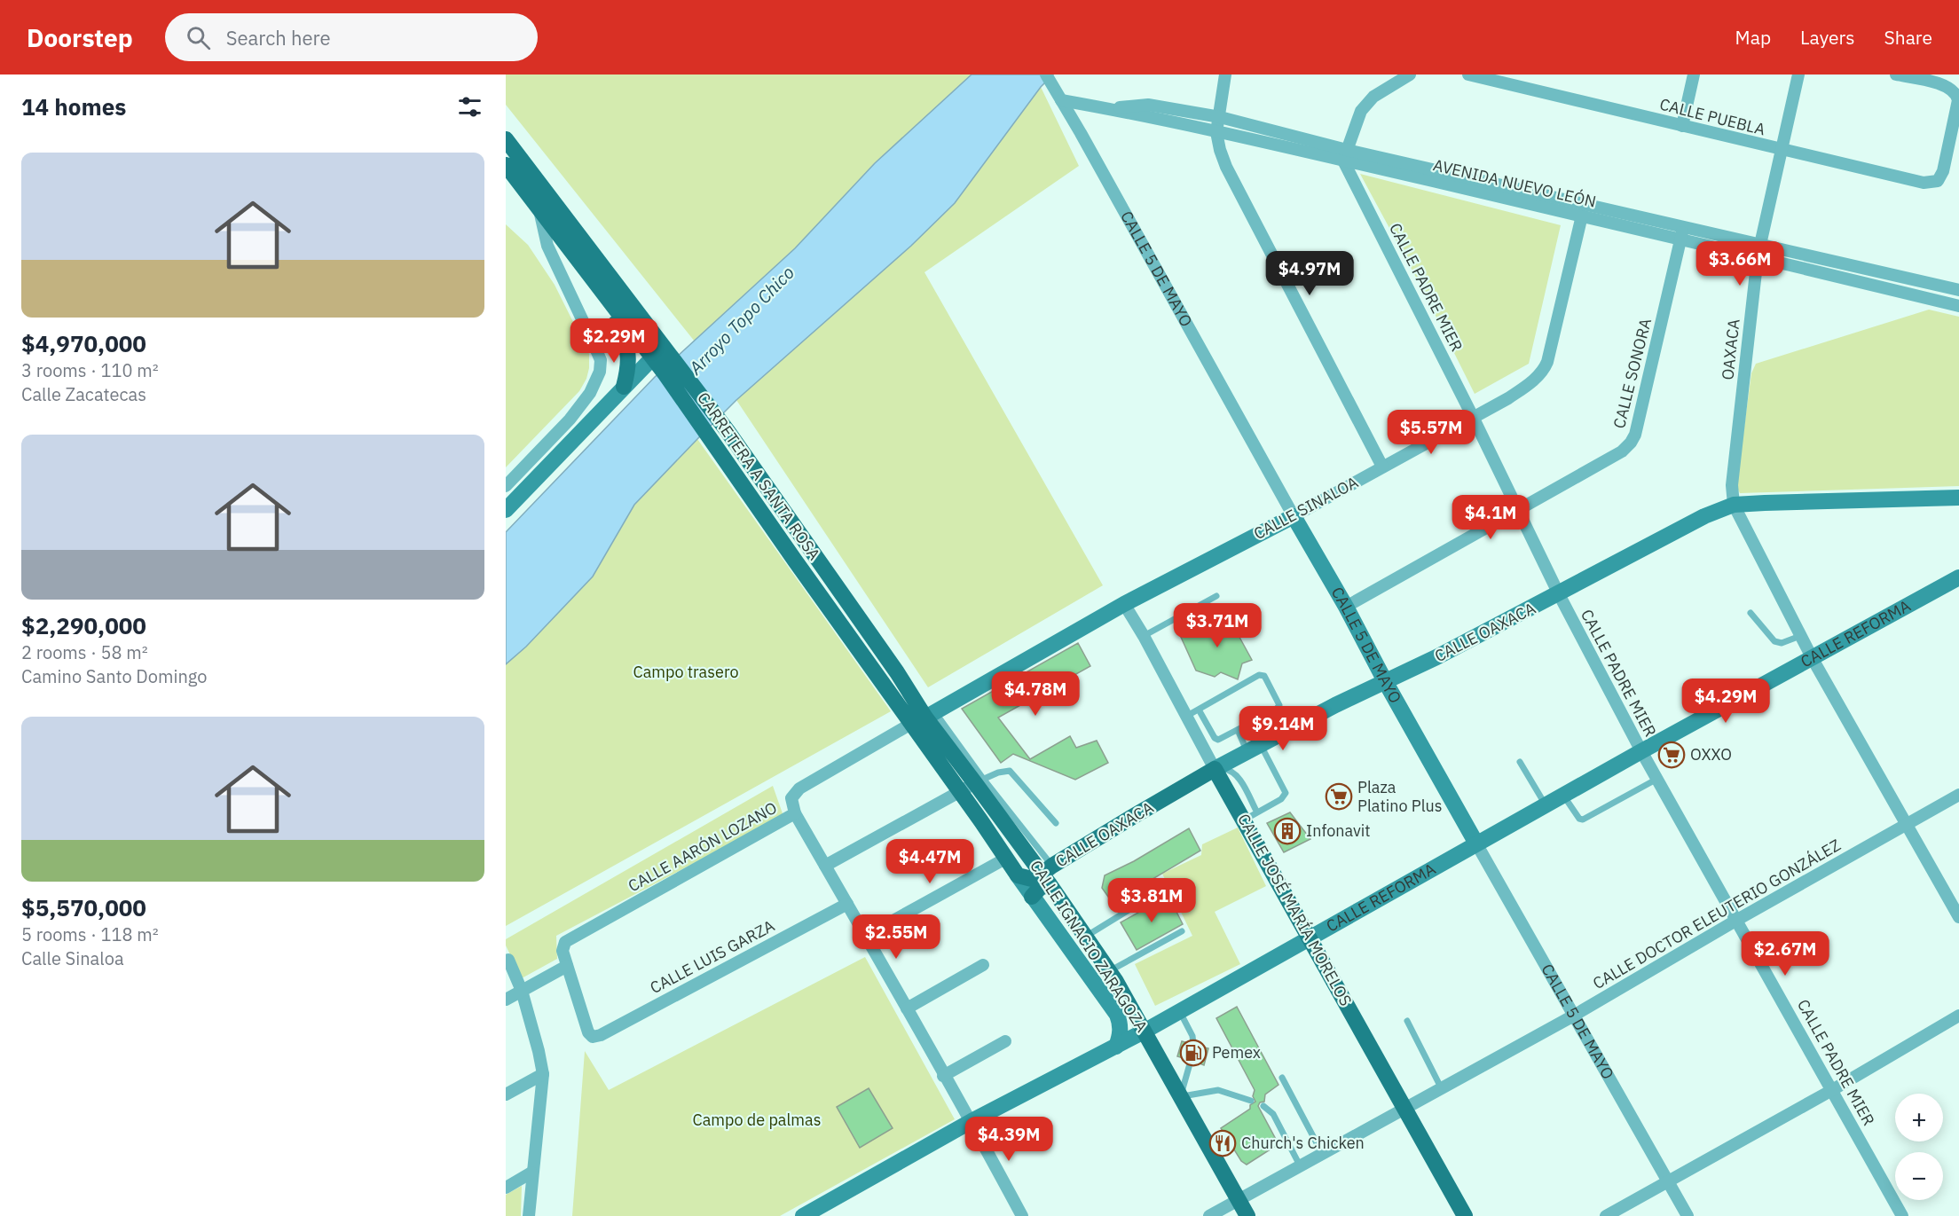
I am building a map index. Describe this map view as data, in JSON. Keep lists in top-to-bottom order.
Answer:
{
  "streets": {
    "main road": [
      "CARRETERA A SANTA ROSA",
      "CALLE OAXACA",
      "CALLE JOSÉ MARÍA MORELOS",
      "CALLE IGNACIO ZARAGOZA"
    ],
    "street": [
      "CALLE PUEBLA",
      "AVENIDA NUEVO LEÓN",
      "CALLE 5 DE MAYO",
      "CALLE PADRE MIER",
      "OAXACA",
      "CALLE SONORA",
      "CALLE SINALOA",
      "CALLE REFORMA",
      "CALLE AARÓN LOZANO",
      "CALLE DOCTOR ELEUTERIO GONZÁLEZ",
      "CALLE LUIS GARZA"
    ]
  },
  "crossings": [
    ["CALLE PUEBLA", "OAXACA"],
    ["AVENIDA NUEVO LEÓN", "CALLE 5 DE MAYO"],
    ["AVENIDA NUEVO LEÓN", "CALLE PADRE MIER"],
    ["AVENIDA NUEVO LEÓN", "OAXACA"],
    ["AVENIDA NUEVO LEÓN", "CALLE SONORA"],
    ["AVENIDA NUEVO LEÓN", "CALLE SINALOA"],
    ["CALLE 5 DE MAYO", "CALLE SONORA"],
    ["CALLE 5 DE MAYO", "CALLE SINALOA"],
    ["CALLE 5 DE MAYO", "CALLE OAXACA"],
    ["CALLE 5 DE MAYO", "CALLE REFORMA"],
    ["CALLE 5 DE MAYO", "CALLE DOCTOR ELEUTERIO GONZÁLEZ"],
    ["CALLE PADRE MIER", "CALLE SONORA"],
    ["CALLE PADRE MIER", "CALLE SINALOA"],
    ["CALLE PADRE MIER", "CALLE OAXACA"],
    ["CALLE PADRE MIER", "CALLE REFORMA"],
    ["CALLE PADRE MIER", "CALLE DOCTOR ELEUTERIO GONZÁLEZ"],
    ["OAXACA", "CALLE OAXACA"],
    ["CARRETERA A SANTA ROSA", "CALLE SINALOA"],
    ["CARRETERA A SANTA ROSA", "CALLE AARÓN LOZANO"],
    ["CARRETERA A SANTA ROSA", "CALLE IGNACIO ZARAGOZA"],
    ["CALLE SINALOA", "CALLE AARÓN LOZANO"],
    ["CALLE SINALOA", "CALLE JOSÉ MARÍA MORELOS"],
    ["CALLE SINALOA", "CALLE IGNACIO ZARAGOZA"],
    ["CALLE OAXACA", "CALLE JOSÉ MARÍA MORELOS"],
    ["CALLE OAXACA", "CALLE IGNACIO ZARAGOZA"],
    ["CALLE REFORMA", "CALLE JOSÉ MARÍA MORELOS"],
    ["CALLE REFORMA", "CALLE IGNACIO ZARAGOZA"],
    ["CALLE AARÓN LOZANO", "CALLE IGNACIO ZARAGOZA"],
    ["CALLE AARÓN LOZANO", "CALLE LUIS GARZA"],
    ["CALLE JOSÉ MARÍA MORELOS", "CALLE DOCTOR ELEUTERIO GONZÁLEZ"],
    ["CALLE DOCTOR ELEUTERIO GONZÁLEZ", "CALLE IGNACIO ZARAGOZA"]
  ],
  "water": ["Arroyo Topo Chico"],
  "parks": ["Campo trasero", "Campo de palmas"],
  "places": {
    "supermarket": ["OXXO", "Plaza Platino Plus"],
    "building": ["Infonavit"],
    "fuel station": ["Pemex"],
    "restaurant": ["Church's Chicken"]
  },
  "page": {
    "header": "Doorstep",
    "search": "Search here",
    "nav": ["Map", "Layers", "Share"],
    "heading": "14 homes",
    "list": [
      {
        "name": "$4,970,000",
        "note": "3 rooms · 110 m² · Calle Zacatecas"
      },
      {
        "name": "$2,290,000",
        "note": "2 rooms · 58 m² · Camino Santo Domingo"
      },
      {
        "name": "$5,570,000",
        "note": "5 rooms · 118 m² · Calle Sinaloa"
      }
    ],
    "price": [
      "$3.66M",
      "$4.97M",
      "$2.29M",
      "$5.57M",
      "$4.1M",
      "$3.71M",
      "$4.78M",
      "$4.29M",
      "$9.14M",
      "$4.47M",
      "$3.81M",
      "$2.55M",
      "$2.67M",
      "$4.39M"
    ],
    "map_buttons": ["+", "−"]
  }
}
